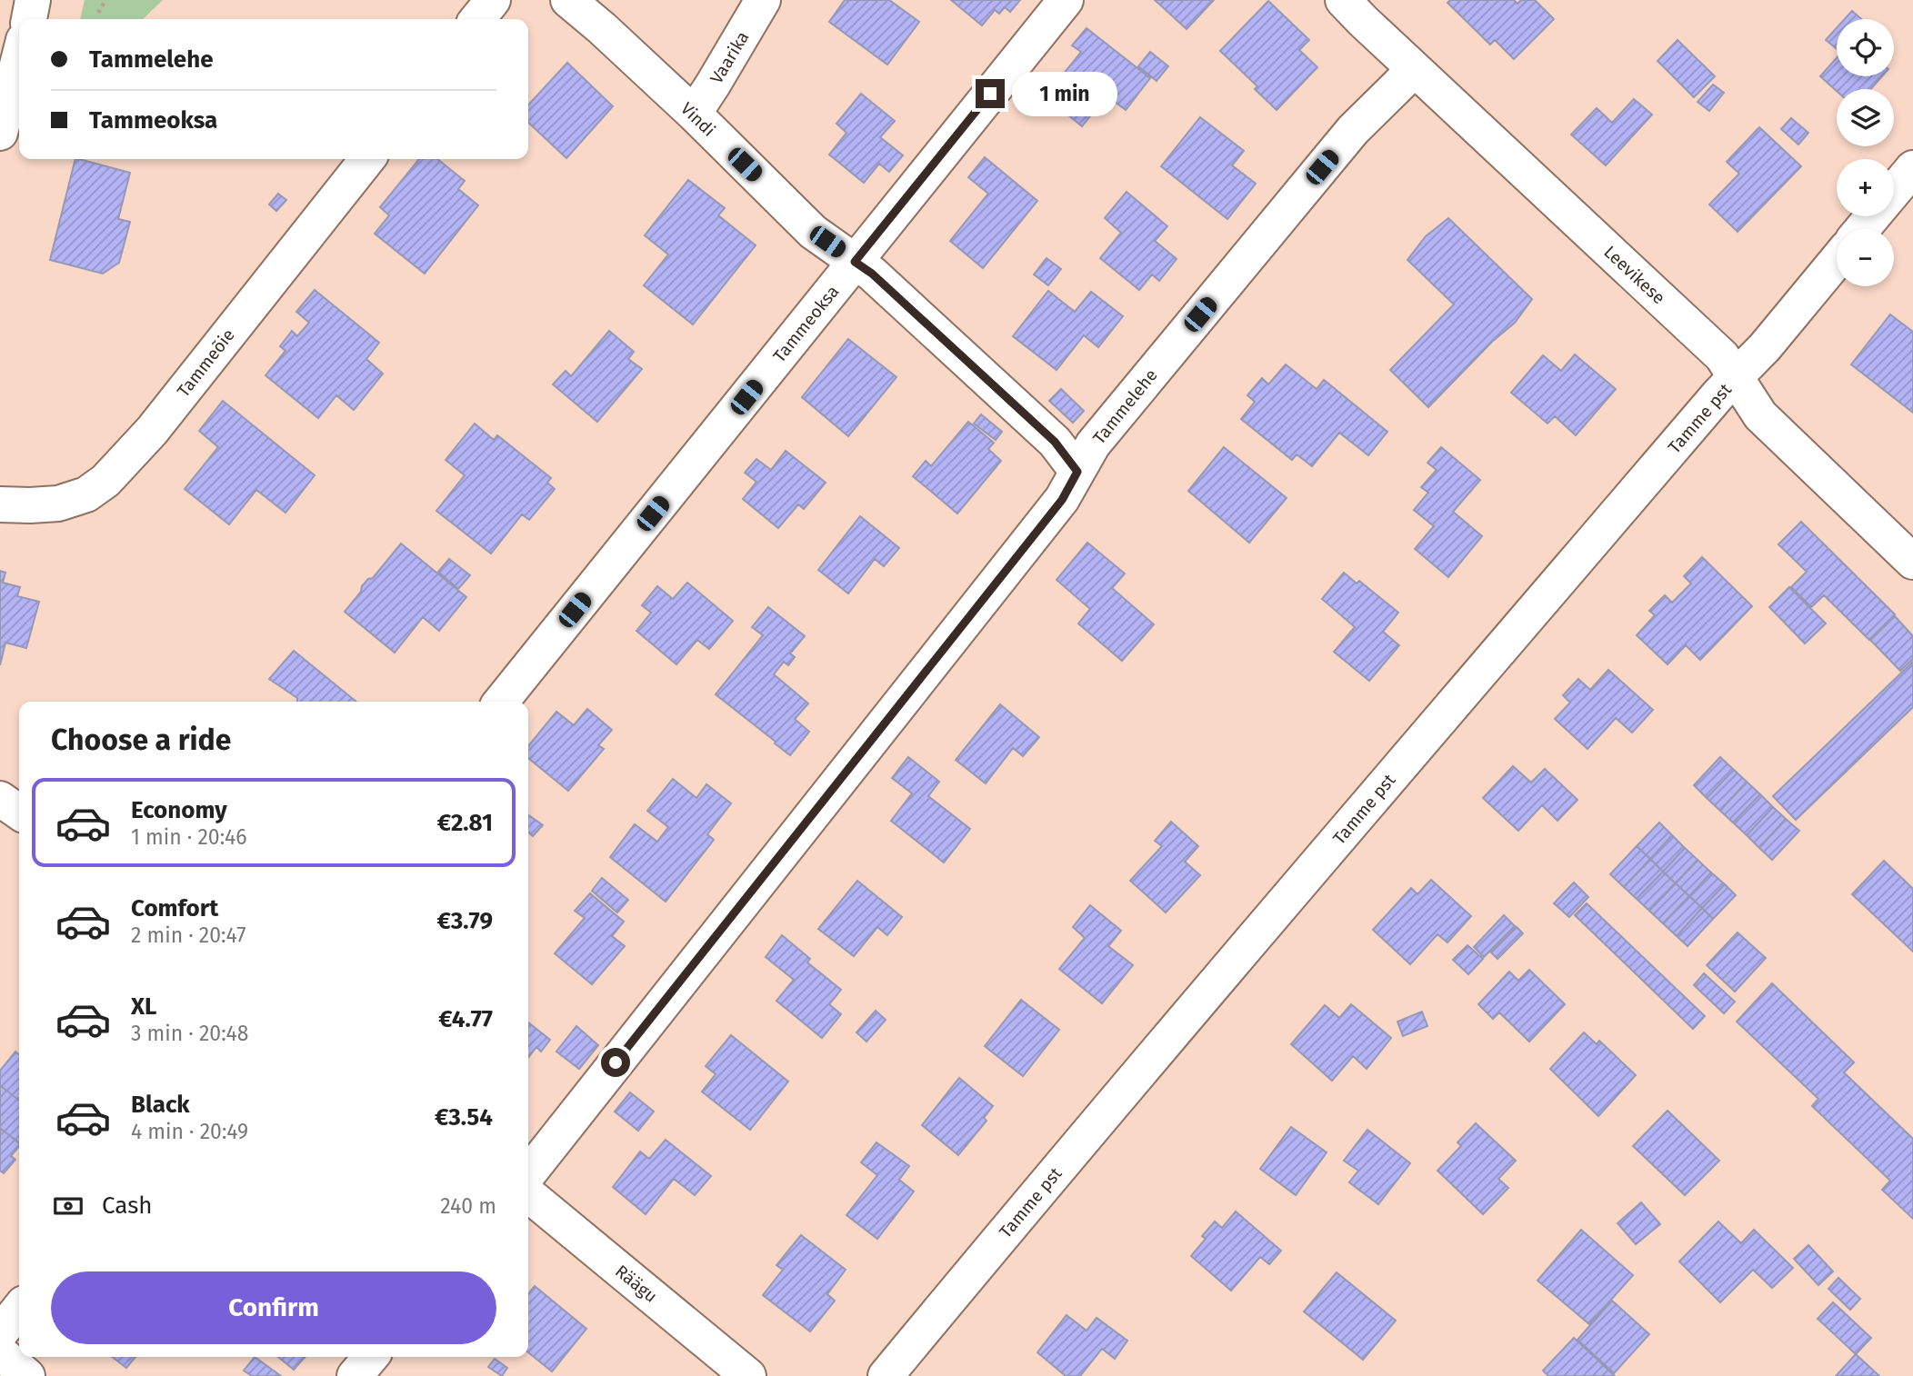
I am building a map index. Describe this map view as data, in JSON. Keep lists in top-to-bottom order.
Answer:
{
  "streets": {
    "street": [
      "Vaarika",
      "Vindi",
      "Leevikese",
      "Tammeoksa",
      "Tammeõie",
      "Tammelehe",
      "Tamme pst",
      "Räägu"
    ]
  },
  "crossings": [
    ["Vaarika", "Vindi"],
    ["Vindi", "Tammeoksa"],
    ["Vindi", "Tammelehe"],
    ["Leevikese", "Tammelehe"],
    ["Leevikese", "Tamme pst"]
  ],
  "page": {
    "map_buttons": ["+", "−"],
    "banner": ["Tammelehe", "Tammeoksa"],
    "bubble": "1 min",
    "heading": "Choose a ride",
    "list": [
      {
        "name": "Economy",
        "note": "1 min · 20:46",
        "value": "€2.81"
      },
      {
        "name": "Comfort",
        "note": "2 min · 20:47",
        "value": "€3.79"
      },
      {
        "name": "XL",
        "note": "3 min · 20:48",
        "value": "€4.77"
      },
      {
        "name": "Black",
        "note": "4 min · 20:49",
        "value": "€3.54"
      }
    ],
    "pay": ["Cash", "240 m"],
    "buttons": "Confirm"
  }
}
